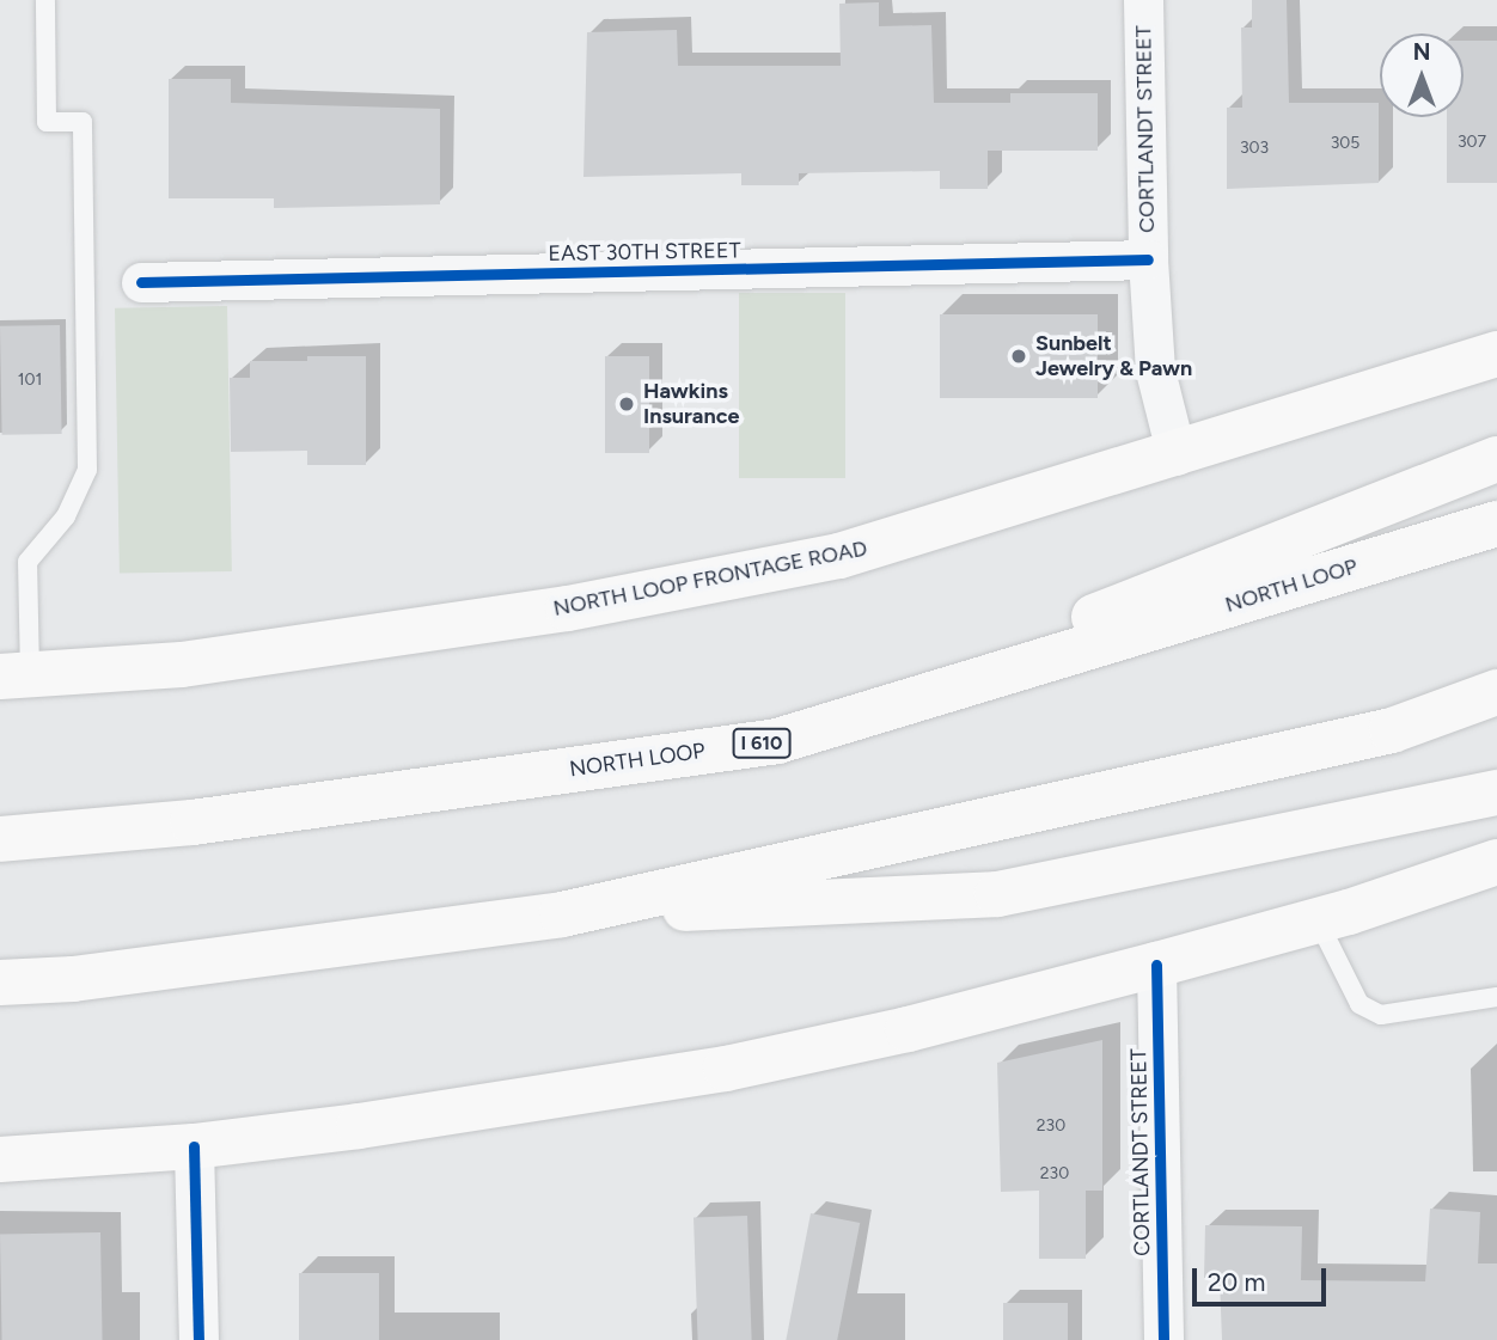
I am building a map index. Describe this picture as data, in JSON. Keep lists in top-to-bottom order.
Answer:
{
  "streets": {
    "main road": ["NORTH LOOP FRONTAGE ROAD", "NORTH LOOP", "I 610"],
    "street": ["CORTLANDT STREET", "EAST 30TH STREET"]
  },
  "crossings": [
    ["CORTLANDT STREET", "EAST 30TH STREET"],
    ["CORTLANDT STREET", "NORTH LOOP FRONTAGE ROAD"]
  ],
  "places": ["Sunbelt Jewelry & Pawn", "Hawkins Insurance"],
  "house_numbers": [
    "307",
    "305",
    "303",
    "101",
    "230",
    "230"
  ],
  "scale_bar": "20 m",
  "north": "top"
}
